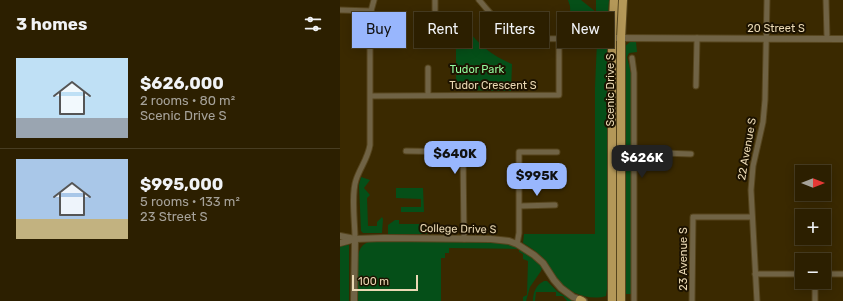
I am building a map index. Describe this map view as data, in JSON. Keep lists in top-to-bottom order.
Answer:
{
  "streets": {
    "main road": ["Scenic Drive S"],
    "street": [
      "20 Street S",
      "Tudor Crescent S",
      "22 Avenue S",
      "College Drive S",
      "23 Avenue S"
    ]
  },
  "crossings": [
    ["20 Street S", "Scenic Drive S"],
    ["20 Street S", "22 Avenue S"],
    ["22 Avenue S", "23 Avenue S"]
  ],
  "parks": ["Tudor Park"],
  "scale_bar": "100 m",
  "north": "right",
  "page": {
    "heading": "3 homes",
    "chip": [
      "Buy",
      "Rent",
      "Filters",
      "New"
    ],
    "list": [
      {
        "name": "$626,000",
        "note": "2 rooms · 80 m² · Scenic Drive S"
      },
      {
        "name": "$995,000",
        "note": "5 rooms · 133 m² · 23 Street S"
      }
    ],
    "price": ["$640K", "$626K", "$995K"],
    "map_buttons": ["+", "−"],
    "scale": "100 m"
  }
}
